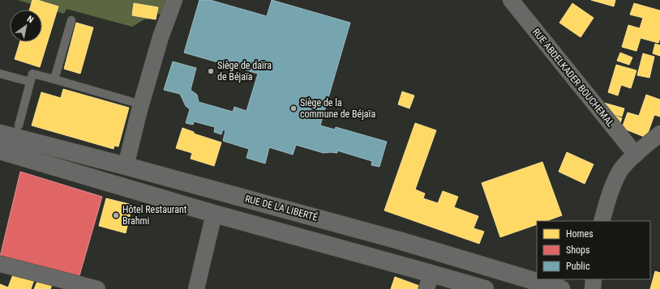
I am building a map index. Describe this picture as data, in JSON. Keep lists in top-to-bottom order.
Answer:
{
  "streets": {
    "main road": ["RUE DE LA LIBERTÉ"],
    "street": ["RUE ABDELKADER BOUCHEMAL"]
  },
  "places": ["Siège de daïra de Béjaïa", "Siège de la commune de Béjaïa", "Hôtel Restaurant Brahmi"],
  "legend": ["Homes", "Shops", "Public"],
  "north": "top right"
}
